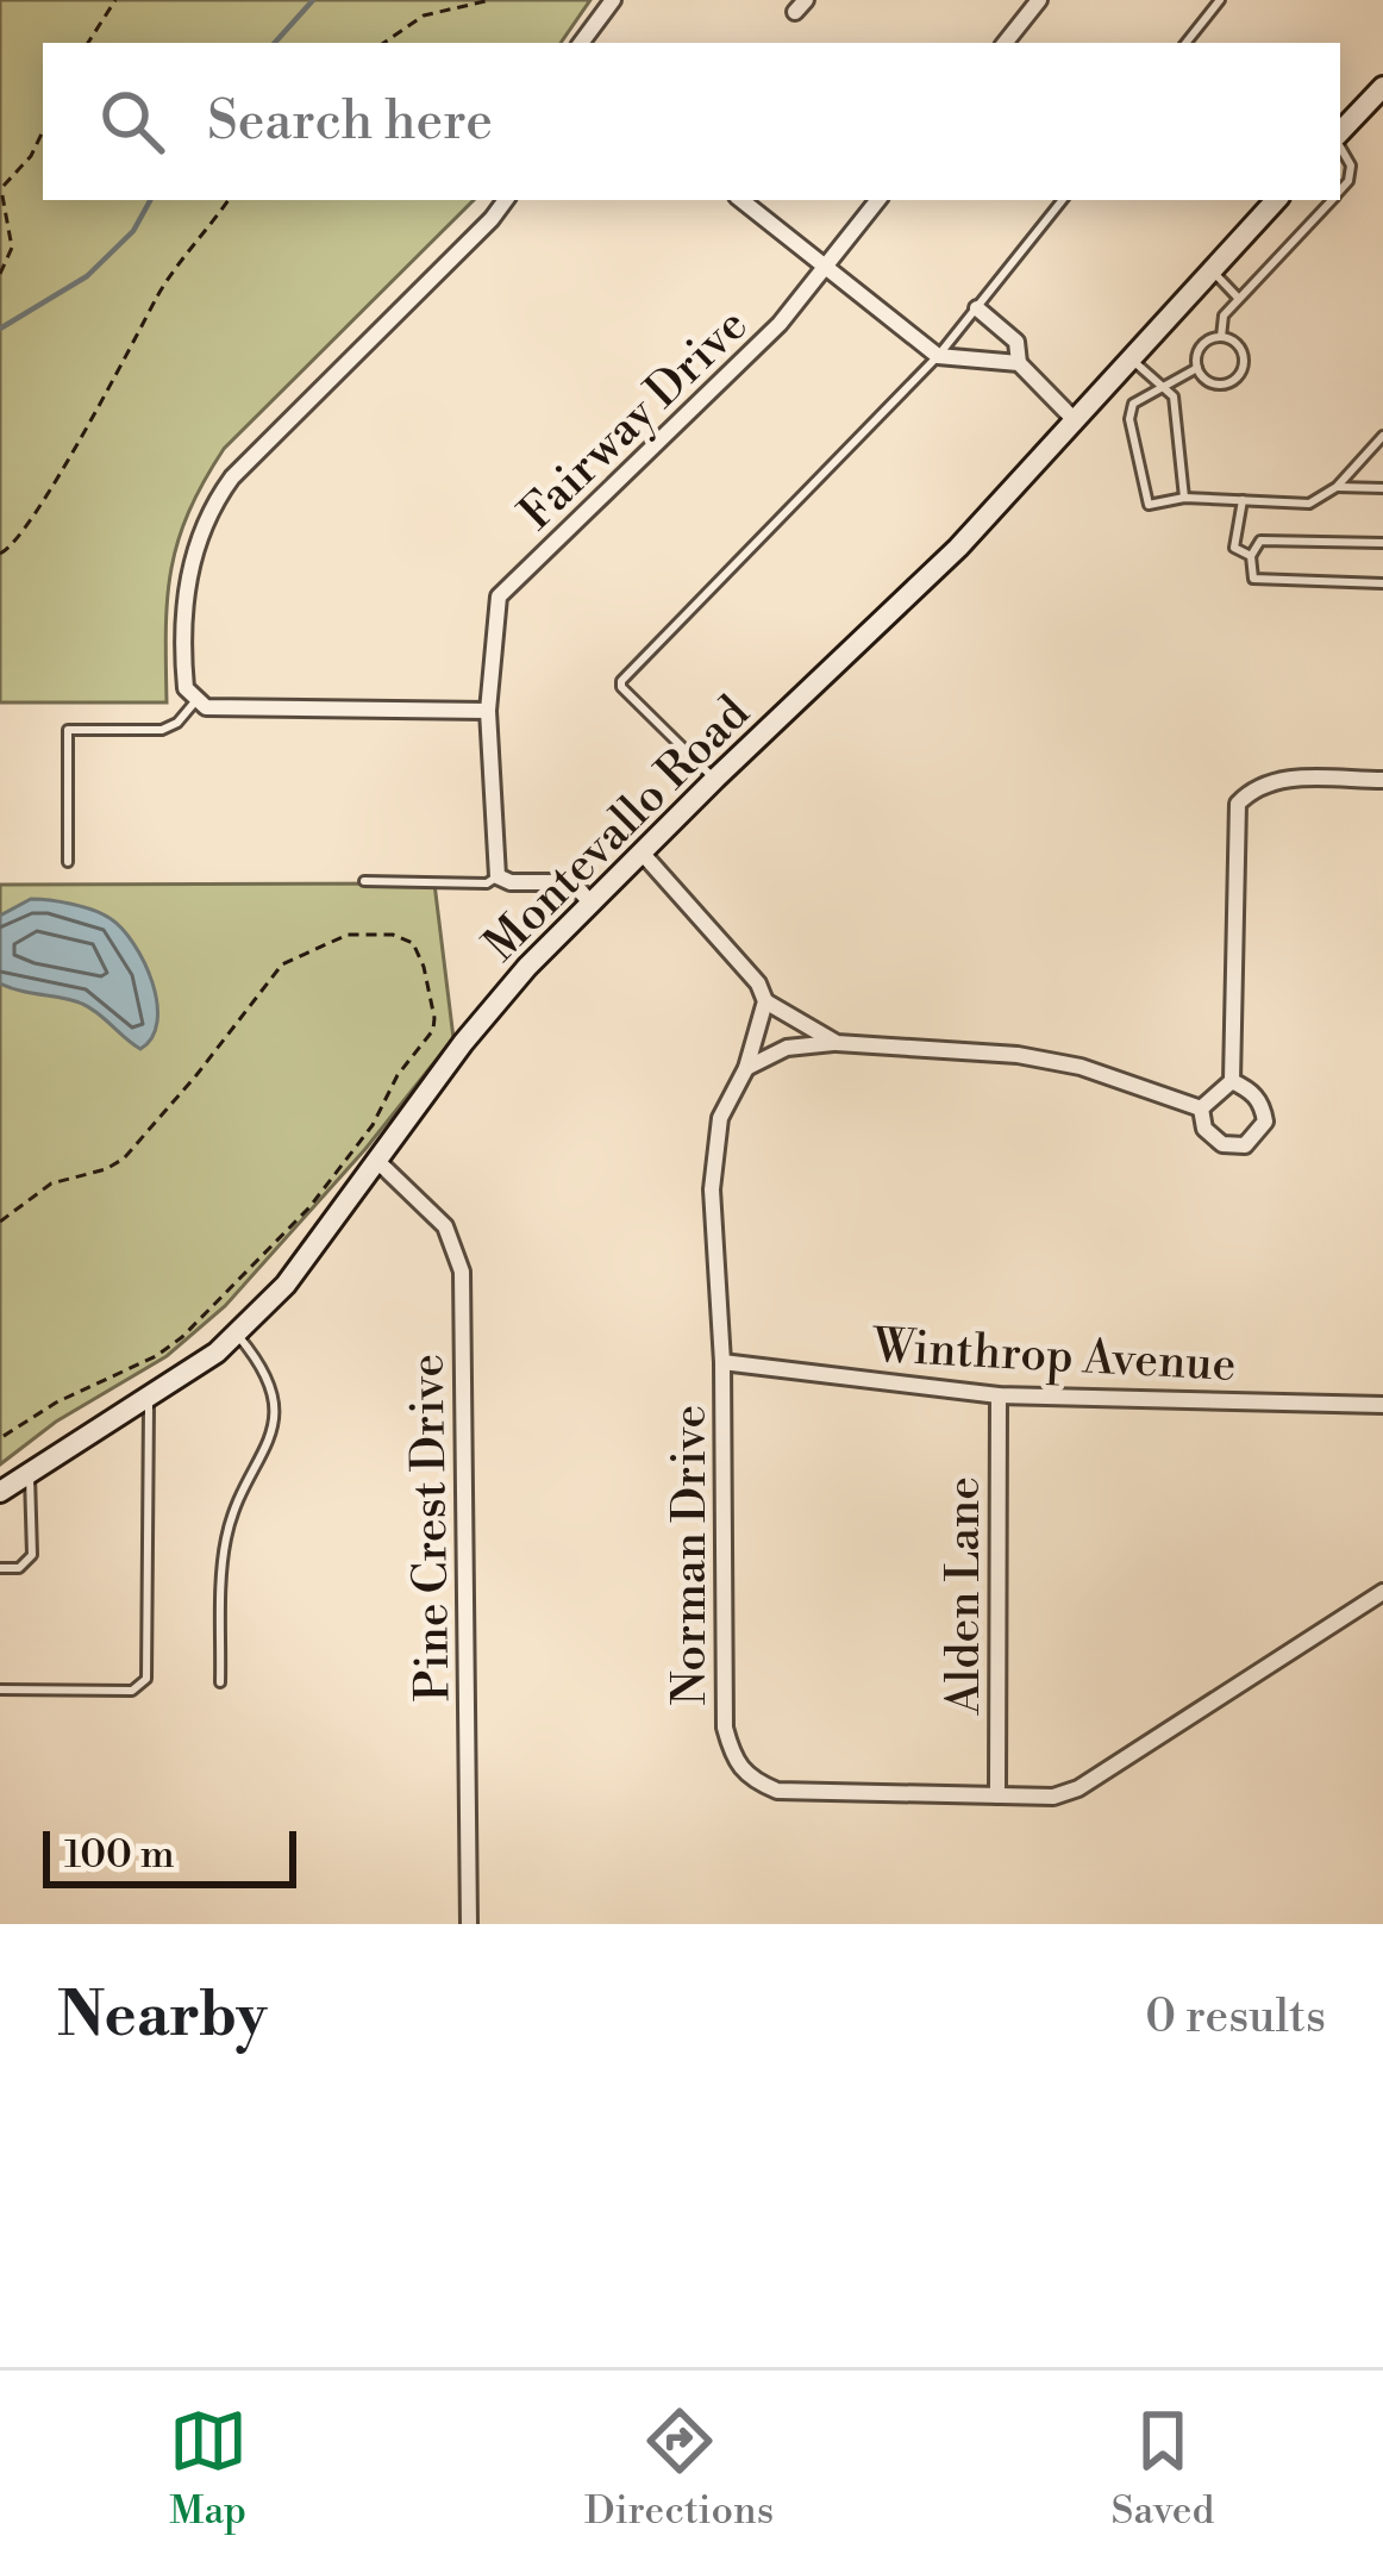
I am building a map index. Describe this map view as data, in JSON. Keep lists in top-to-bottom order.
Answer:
{
  "streets": {
    "main road": ["Montevallo Road"],
    "street": [
      "Fairway Drive",
      "Winthrop Avenue",
      "Pine Crest Drive",
      "Norman Drive",
      "Alden Lane"
    ]
  },
  "crossings": [
    ["Montevallo Road", "Pine Crest Drive"],
    ["Winthrop Avenue", "Norman Drive"],
    ["Winthrop Avenue", "Alden Lane"],
    ["Norman Drive", "Alden Lane"]
  ],
  "scale_bar": "100 m",
  "page": {
    "search": "Search here",
    "scale": "100 m",
    "heading": ["Nearby", "0 results"],
    "nav": ["Map", "Directions", "Saved"]
  }
}
